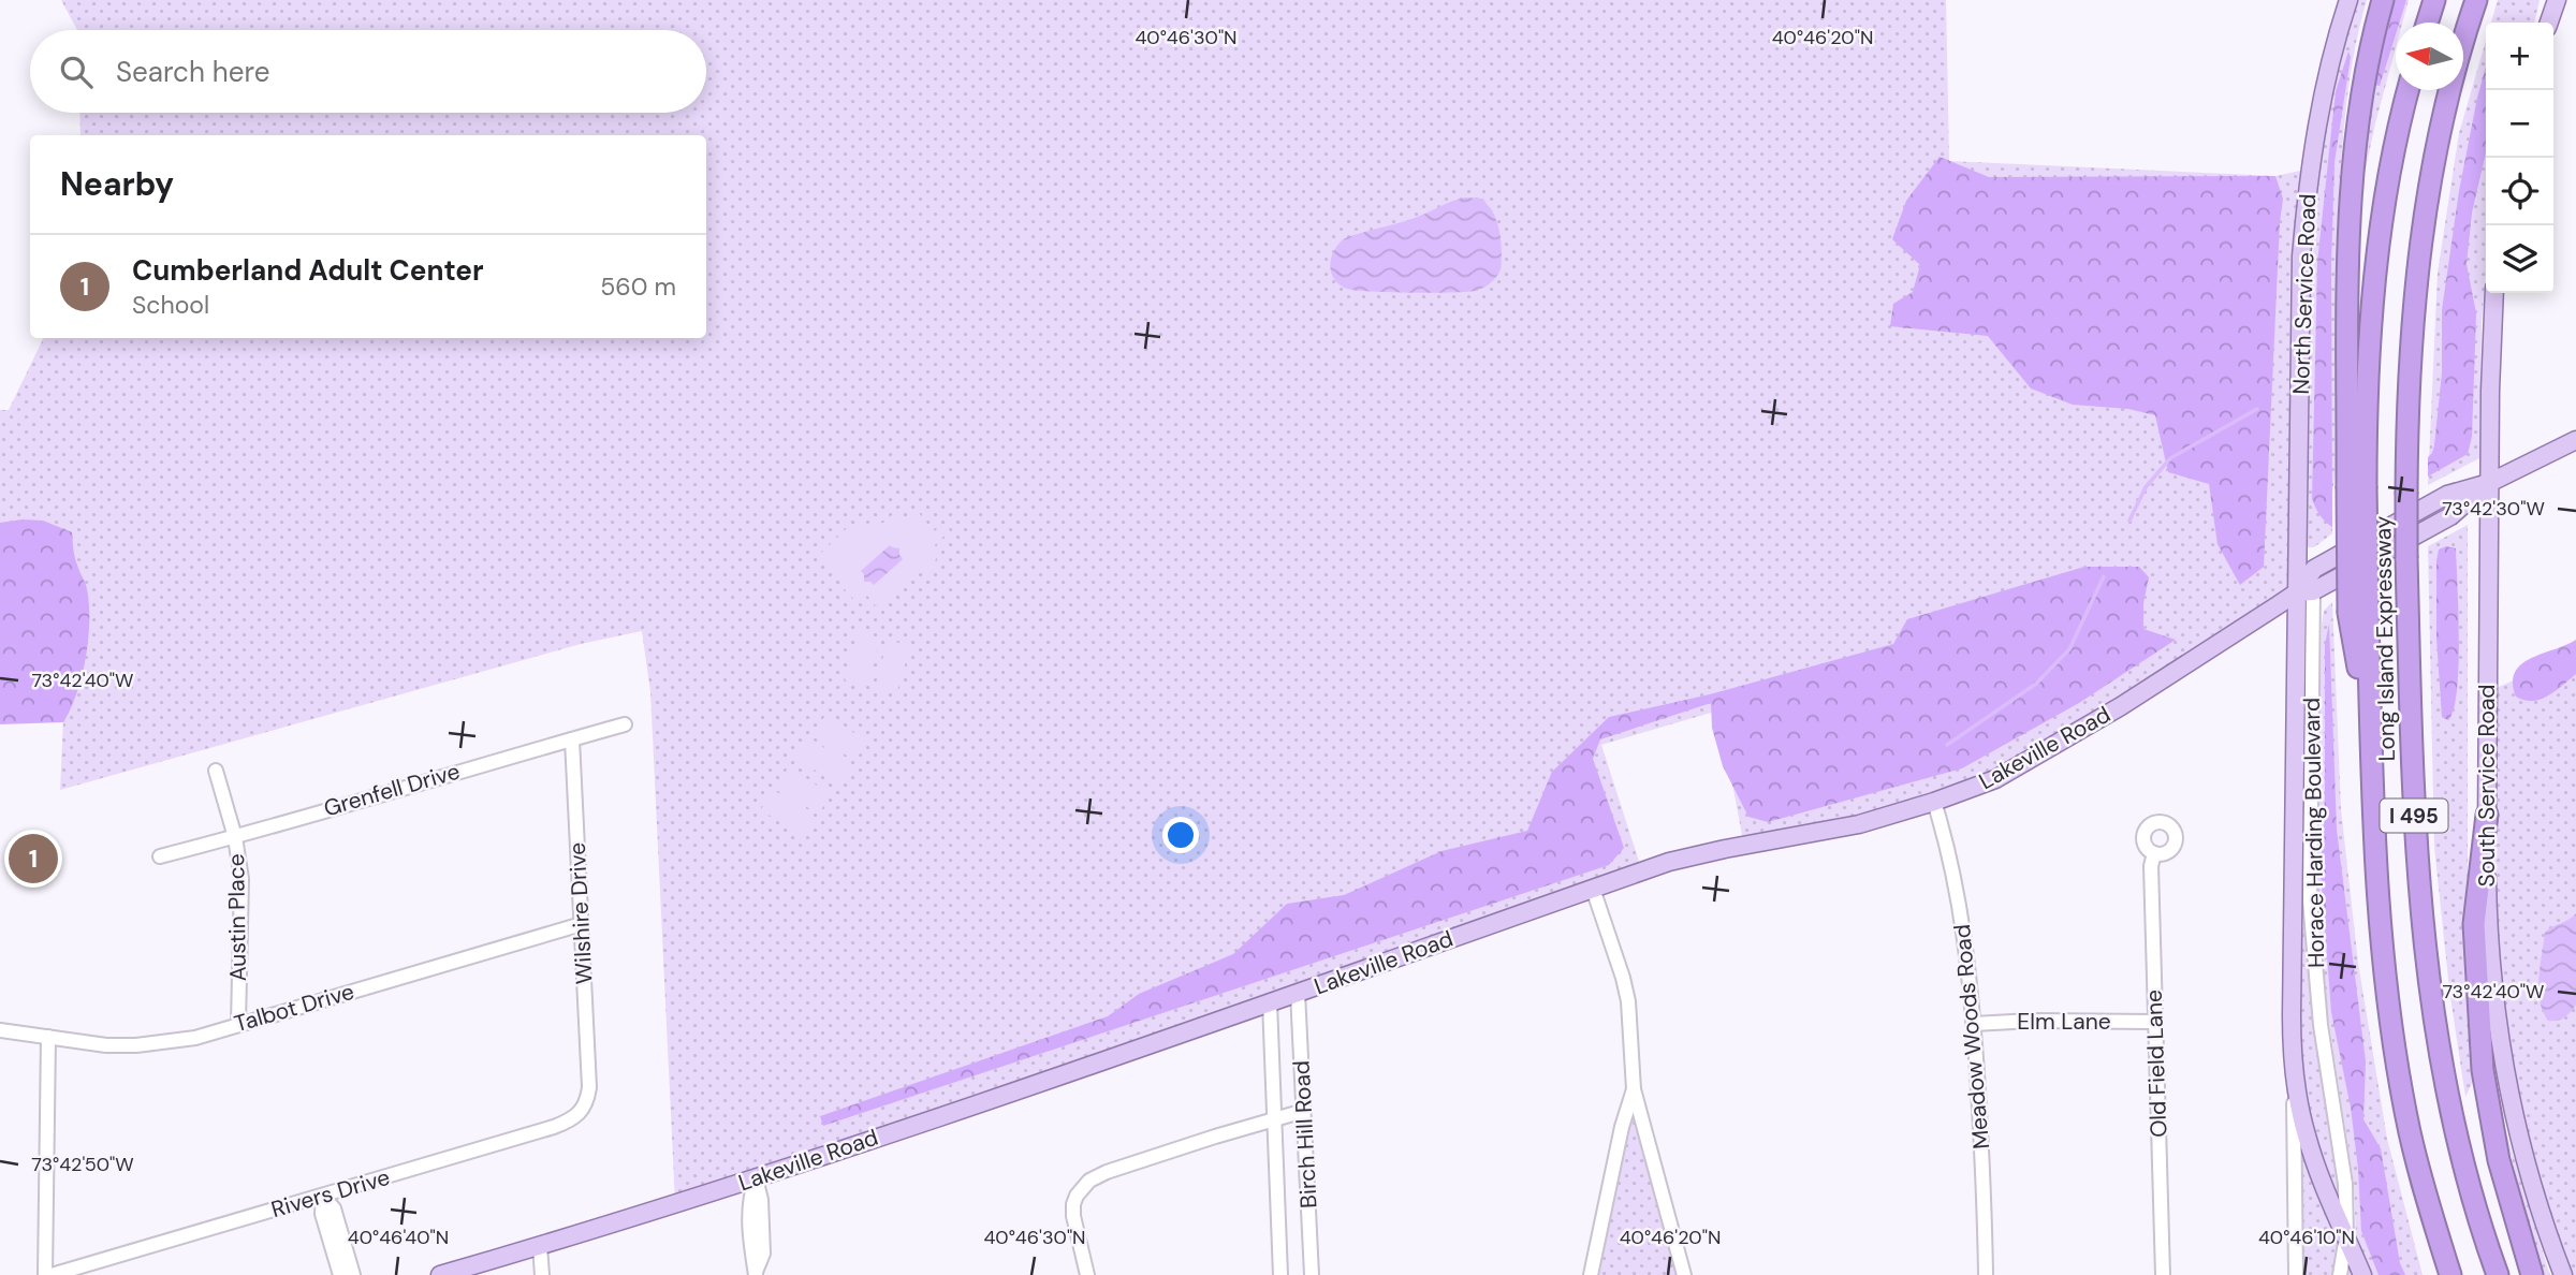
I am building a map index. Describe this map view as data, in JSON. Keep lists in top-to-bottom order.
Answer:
{
  "streets": {
    "highway": ["Long Island Expressway", "I 495"],
    "main road": [
      "North Service Road",
      "Lakeville Road",
      "South Service Road",
      "Horace Harding Boulevard"
    ],
    "street": [
      "Grenfell Drive",
      "Wilshire Drive",
      "Austin Place",
      "Talbot Drive",
      "Elm Lane",
      "Meadow Woods Road",
      "Old Field Lane",
      "Birch Hill Road",
      "Rivers Drive"
    ]
  },
  "crossings": [
    ["North Service Road", "Lakeville Road"],
    ["North Service Road", "Horace Harding Boulevard"],
    ["Lakeville Road", "South Service Road"],
    ["Lakeville Road", "Horace Harding Boulevard"],
    ["Lakeville Road", "Meadow Woods Road"],
    ["Lakeville Road", "Birch Hill Road"],
    ["Grenfell Drive", "Wilshire Drive"],
    ["Grenfell Drive", "Austin Place"],
    ["Wilshire Drive", "Talbot Drive"],
    ["Wilshire Drive", "Rivers Drive"],
    ["Austin Place", "Talbot Drive"],
    ["Elm Lane", "Meadow Woods Road"],
    ["Elm Lane", "Old Field Lane"]
  ],
  "north": "left",
  "page": {
    "map_buttons": ["+", "−"],
    "search": "Search here",
    "heading": "Nearby",
    "list": [
      {
        "mark": "1",
        "name": "Cumberland Adult Center",
        "note": "School",
        "value": "560 m"
      }
    ],
    "pins": "1"
  },
  "coordinates": [
    "40°46'30\"N",
    "40°46'20\"N",
    "73°42'30\"W",
    "73°42'40\"W",
    "73°42'50\"W",
    "40°46'40\"N",
    "40°46'10\"N"
  ]
}
